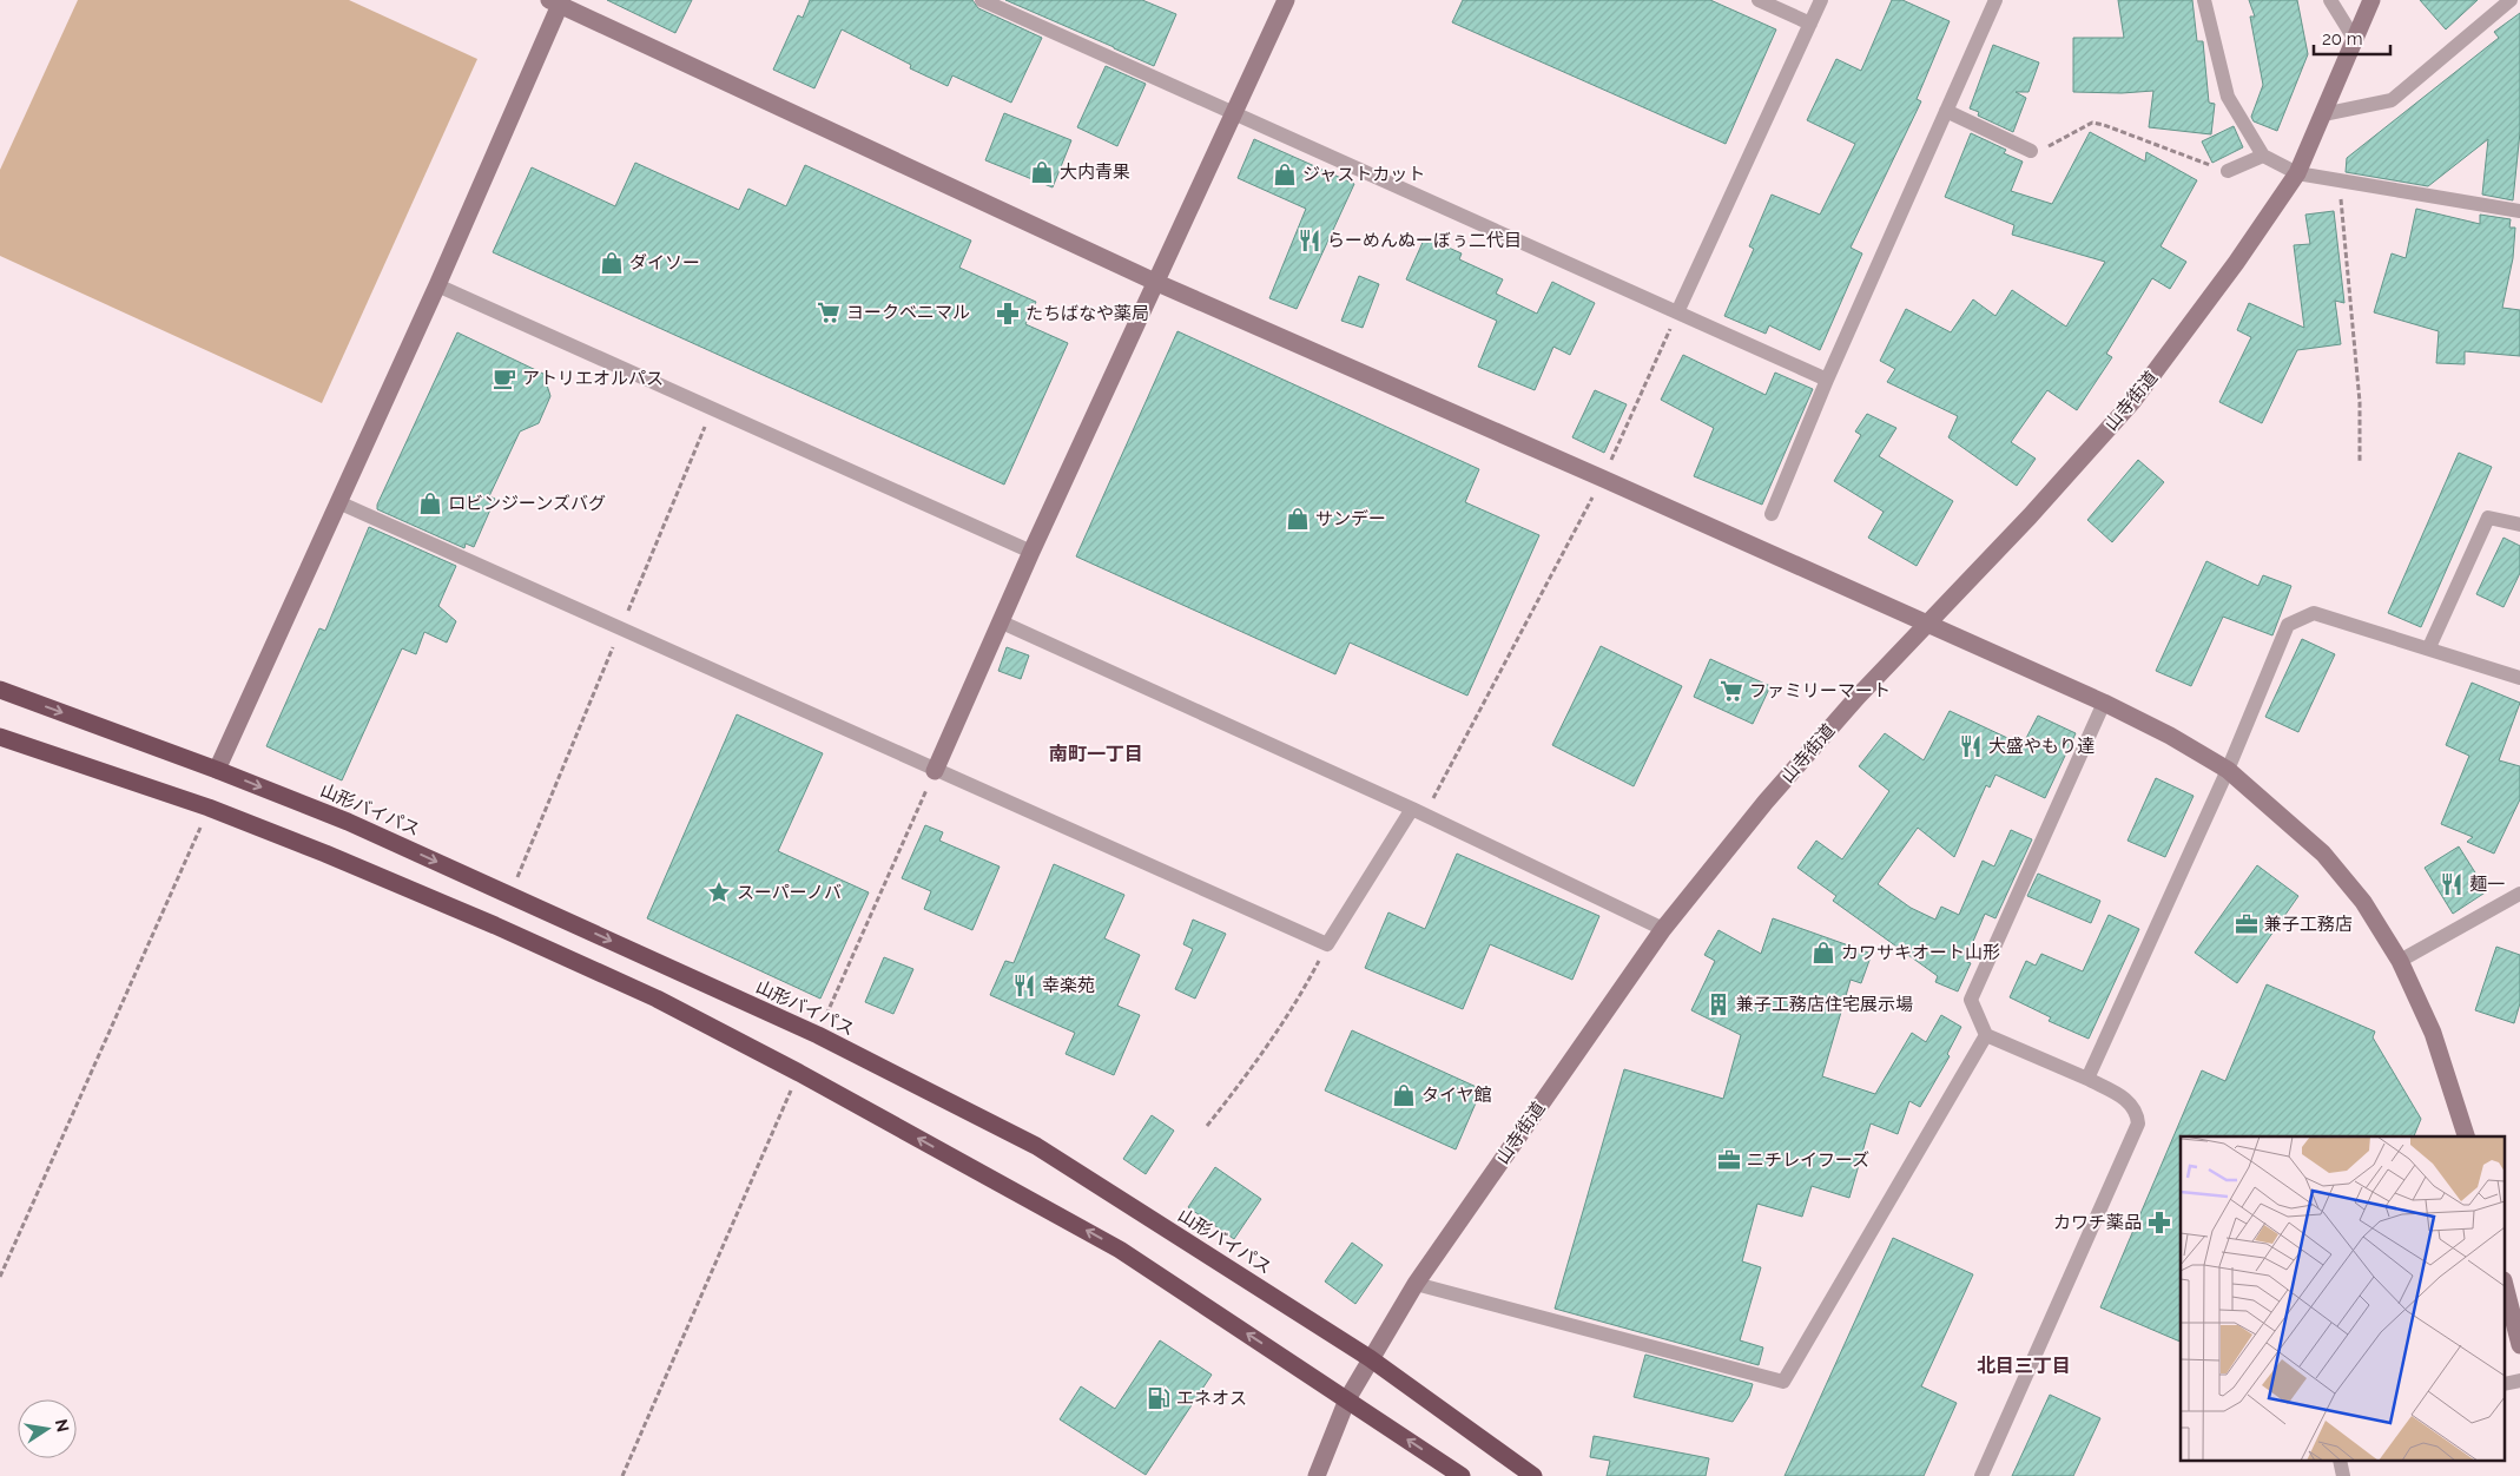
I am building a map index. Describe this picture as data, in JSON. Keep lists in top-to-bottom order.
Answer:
{
  "streets": {
    "highway": ["山形バイパス"],
    "street": ["山寺街道"]
  },
  "crossings": [
    ["山寺街道", "山形バイパス"]
  ],
  "districts": ["南町一丁目", "北目三丁目"],
  "places": {
    "shop": [
      "大内青果",
      "ジャストカット",
      "ダイソー",
      "ロビンジーンズバグ",
      "サンデー",
      "カワサキオート山形",
      "タイヤ館"
    ],
    "restaurant": [
      "らーめんぬーぼぅ二代目",
      "大盛やもり達",
      "麺一",
      "幸楽苑"
    ],
    "supermarket": ["ヨークベニマル", "ファミリーマート"],
    "pharmacy": ["たちばなや薬局", "カワチ薬品"],
    "cafe": ["アトリエオルパス"],
    "place": ["スーパーノバ"],
    "office": ["兼子工務店", "ニチレイフーズ"],
    "building": ["兼子工務店住宅展示場"],
    "fuel station": ["エネオス"]
  },
  "scale_bar": "20 m",
  "north": "right"
}
